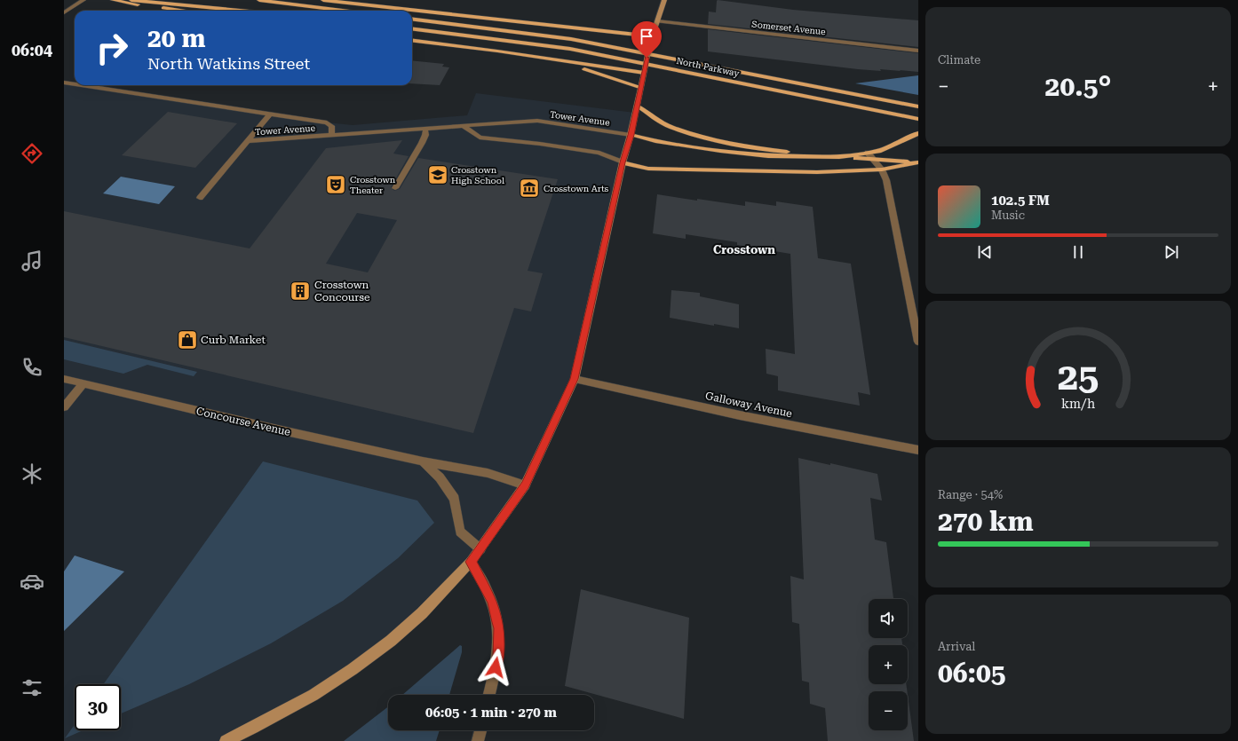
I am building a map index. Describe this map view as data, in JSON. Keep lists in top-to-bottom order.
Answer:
{
  "streets": {
    "main road": ["North Parkway"],
    "street": [
      "Somerset Avenue",
      "Tower Avenue",
      "Galloway Avenue",
      "Concourse Avenue"
    ]
  },
  "districts": ["Crosstown"],
  "places": {
    "school or university": ["Crosstown High School"],
    "theatre": ["Crosstown Theater"],
    "museum": ["Crosstown Arts"],
    "building": ["Crosstown Concourse"],
    "shop": ["Curb Market"]
  },
  "page": {
    "tabs": "06:04",
    "tile": [
      "Climate",
      ["Range · 54%", "270 km"],
      ["Arrival", "06:05"]
    ],
    "turn": ["20 m", "North Watkins Street"],
    "heat": ["−", "20.5°", "+"],
    "song": ["102.5 FM", "Music"],
    "map_buttons": ["+", "−"],
    "limit": "30",
    "trip": "06:05 · 1 min · 270 m",
    "gauge": ["25", "km/h"]
  }
}
